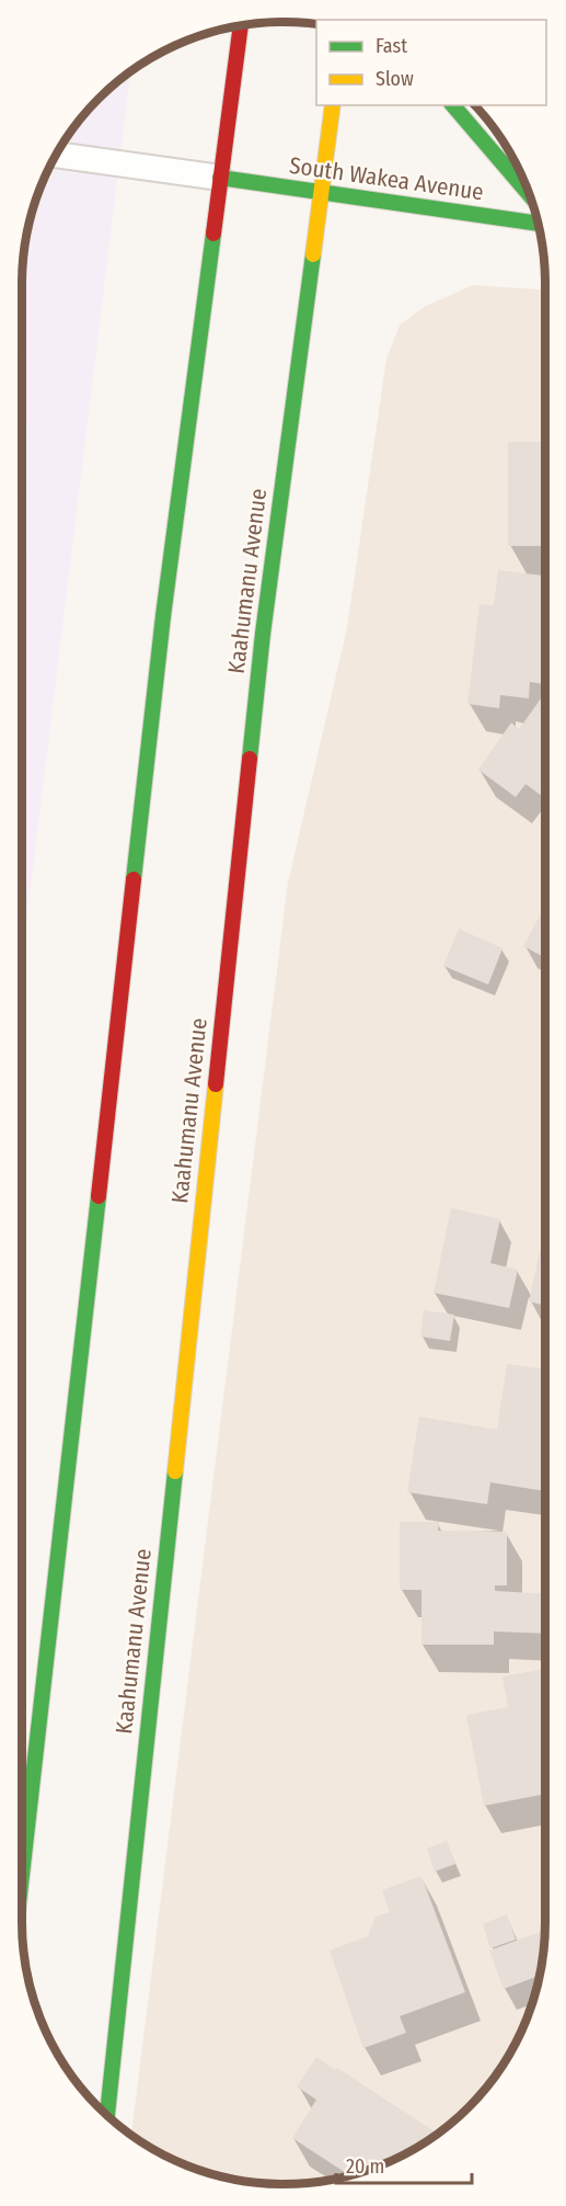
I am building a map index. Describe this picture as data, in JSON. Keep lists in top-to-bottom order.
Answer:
{
  "streets": {
    "main road": ["South Wakea Avenue", "Kaahumanu Avenue"]
  },
  "crossings": [
    ["South Wakea Avenue", "Kaahumanu Avenue"]
  ],
  "legend": ["Fast", "Slow"],
  "scale_bar": "20 m"
}
